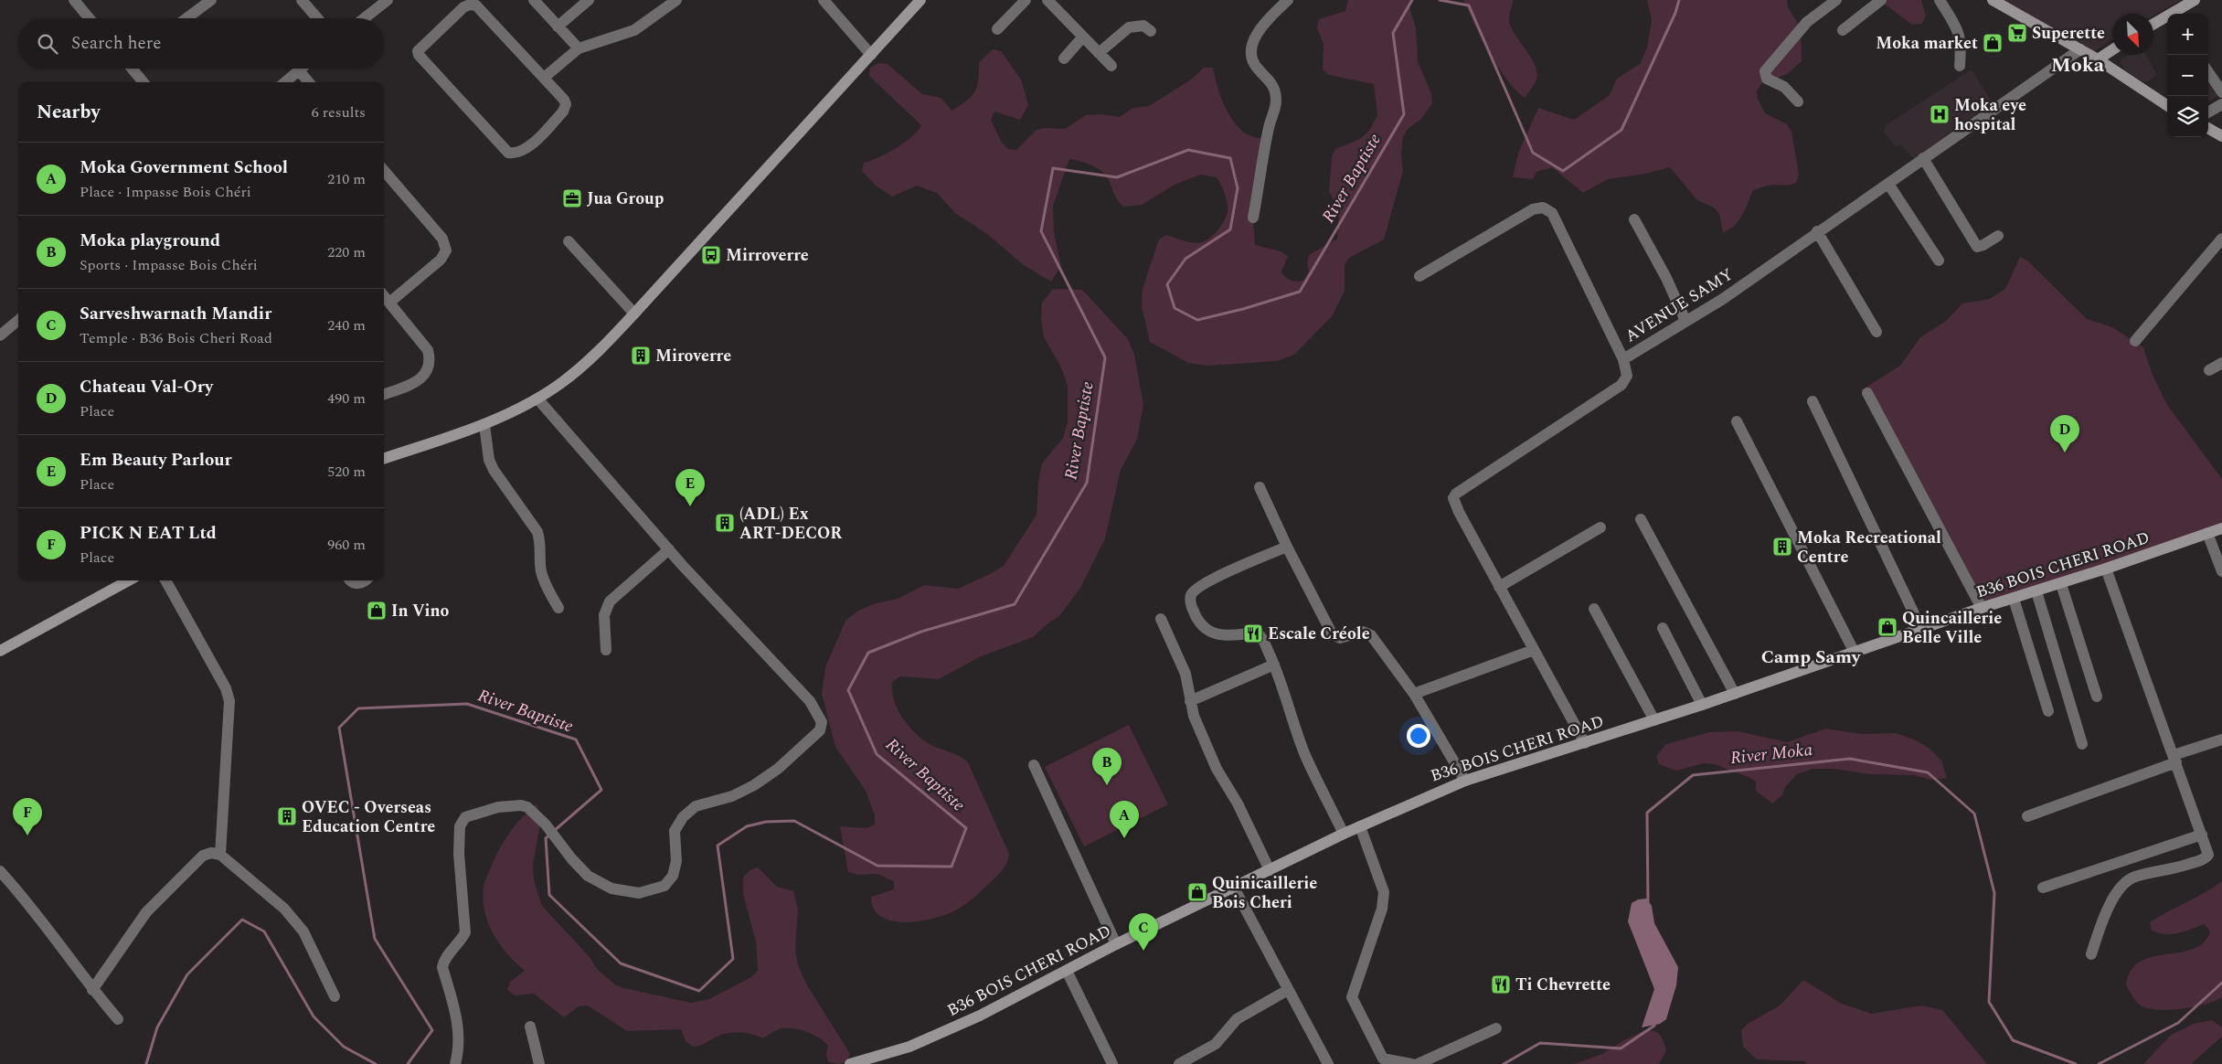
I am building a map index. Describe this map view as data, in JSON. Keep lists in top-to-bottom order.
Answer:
{
  "streets": {
    "main road": ["B36 BOIS CHERI ROAD"],
    "street": ["AVENUE SAMY"]
  },
  "crossings": [
    ["AVENUE SAMY", "B36 BOIS CHERI ROAD"]
  ],
  "districts": ["Moka", "Camp Samy"],
  "water": ["River Baptiste", "River Moka"],
  "places": {
    "supermarket": ["Superette"],
    "shop": [
      "Moka market",
      "In Vino",
      "Quincaillerie Belle Ville",
      "Quinicaillerie Bois Cheri"
    ],
    "hospital": ["Moka eye hospital"],
    "office": ["Jua Group"],
    "bus stop": ["Mirroverre"],
    "building": [
      "Miroverre",
      "(ADL) Ex ART-DECOR",
      "Moka Recreational Centre",
      "OVEC - Overseas Education Centre"
    ],
    "restaurant": ["Escale Créole", "Ti Chevrette"]
  },
  "north": "bottom right",
  "page": {
    "map_buttons": ["+", "−"],
    "search": "Search here",
    "heading": ["Nearby", "6 results"],
    "list": [
      {
        "mark": "A",
        "name": "Moka Government School",
        "note": "Place · Impasse Bois Chéri",
        "value": "210 m"
      },
      {
        "mark": "B",
        "name": "Moka playground",
        "note": "Sports · Impasse Bois Chéri",
        "value": "220 m"
      },
      {
        "mark": "C",
        "name": "Sarveshwarnath Mandir",
        "note": "Temple · B36 Bois Cheri Road",
        "value": "240 m"
      },
      {
        "mark": "D",
        "name": "Chateau Val-Ory",
        "note": "Place",
        "value": "490 m"
      },
      {
        "mark": "E",
        "name": "Em Beauty Parlour",
        "note": "Place",
        "value": "520 m"
      },
      {
        "mark": "F",
        "name": "PICK N EAT Ltd",
        "note": "Place",
        "value": "960 m"
      }
    ],
    "pins": [
      "D",
      "E",
      "B",
      "F",
      "A",
      "C"
    ]
  }
}
